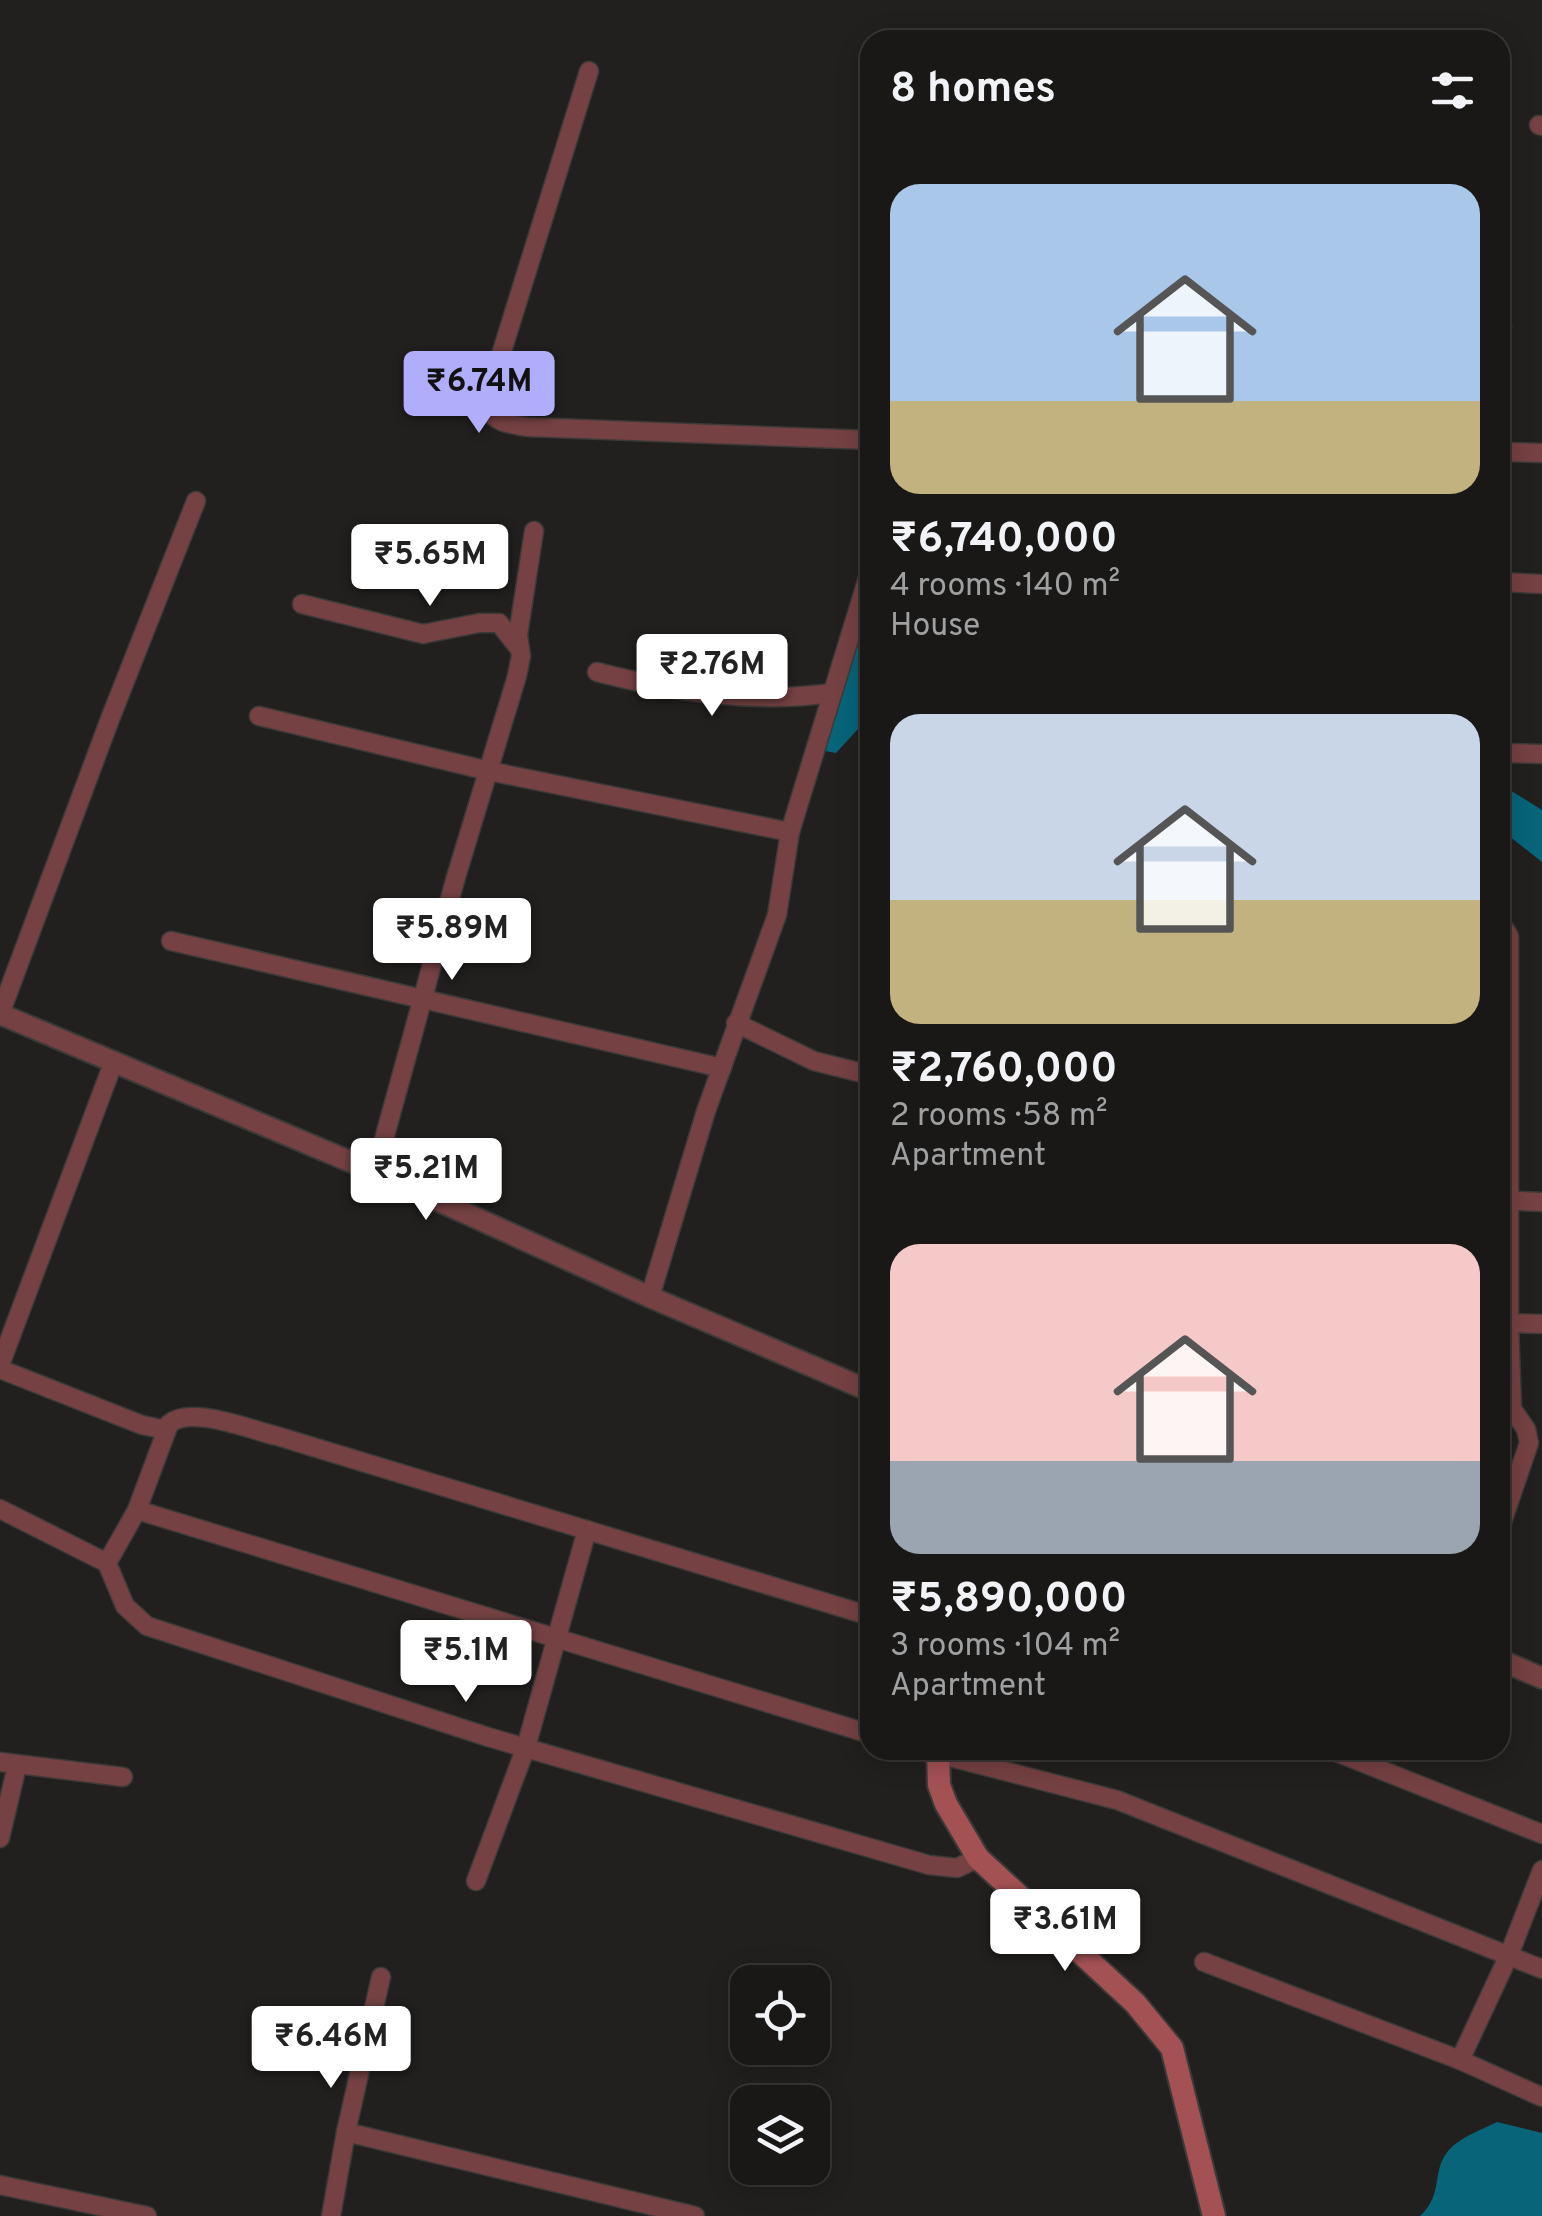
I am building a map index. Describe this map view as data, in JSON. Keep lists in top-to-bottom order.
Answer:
{
  "page": {
    "heading": "8 homes",
    "list": [
      {
        "name": "₹6,740,000",
        "note": "4 rooms · 140 m² · House"
      },
      {
        "name": "₹2,760,000",
        "note": "2 rooms · 58 m² · Apartment"
      },
      {
        "name": "₹5,890,000",
        "note": "3 rooms · 104 m² · Apartment"
      }
    ],
    "price": [
      "₹6.74M",
      "₹5.65M",
      "₹2.76M",
      "₹5.89M",
      "₹5.21M",
      "₹5.1M",
      "₹3.61M",
      "₹6.46M"
    ]
  }
}
